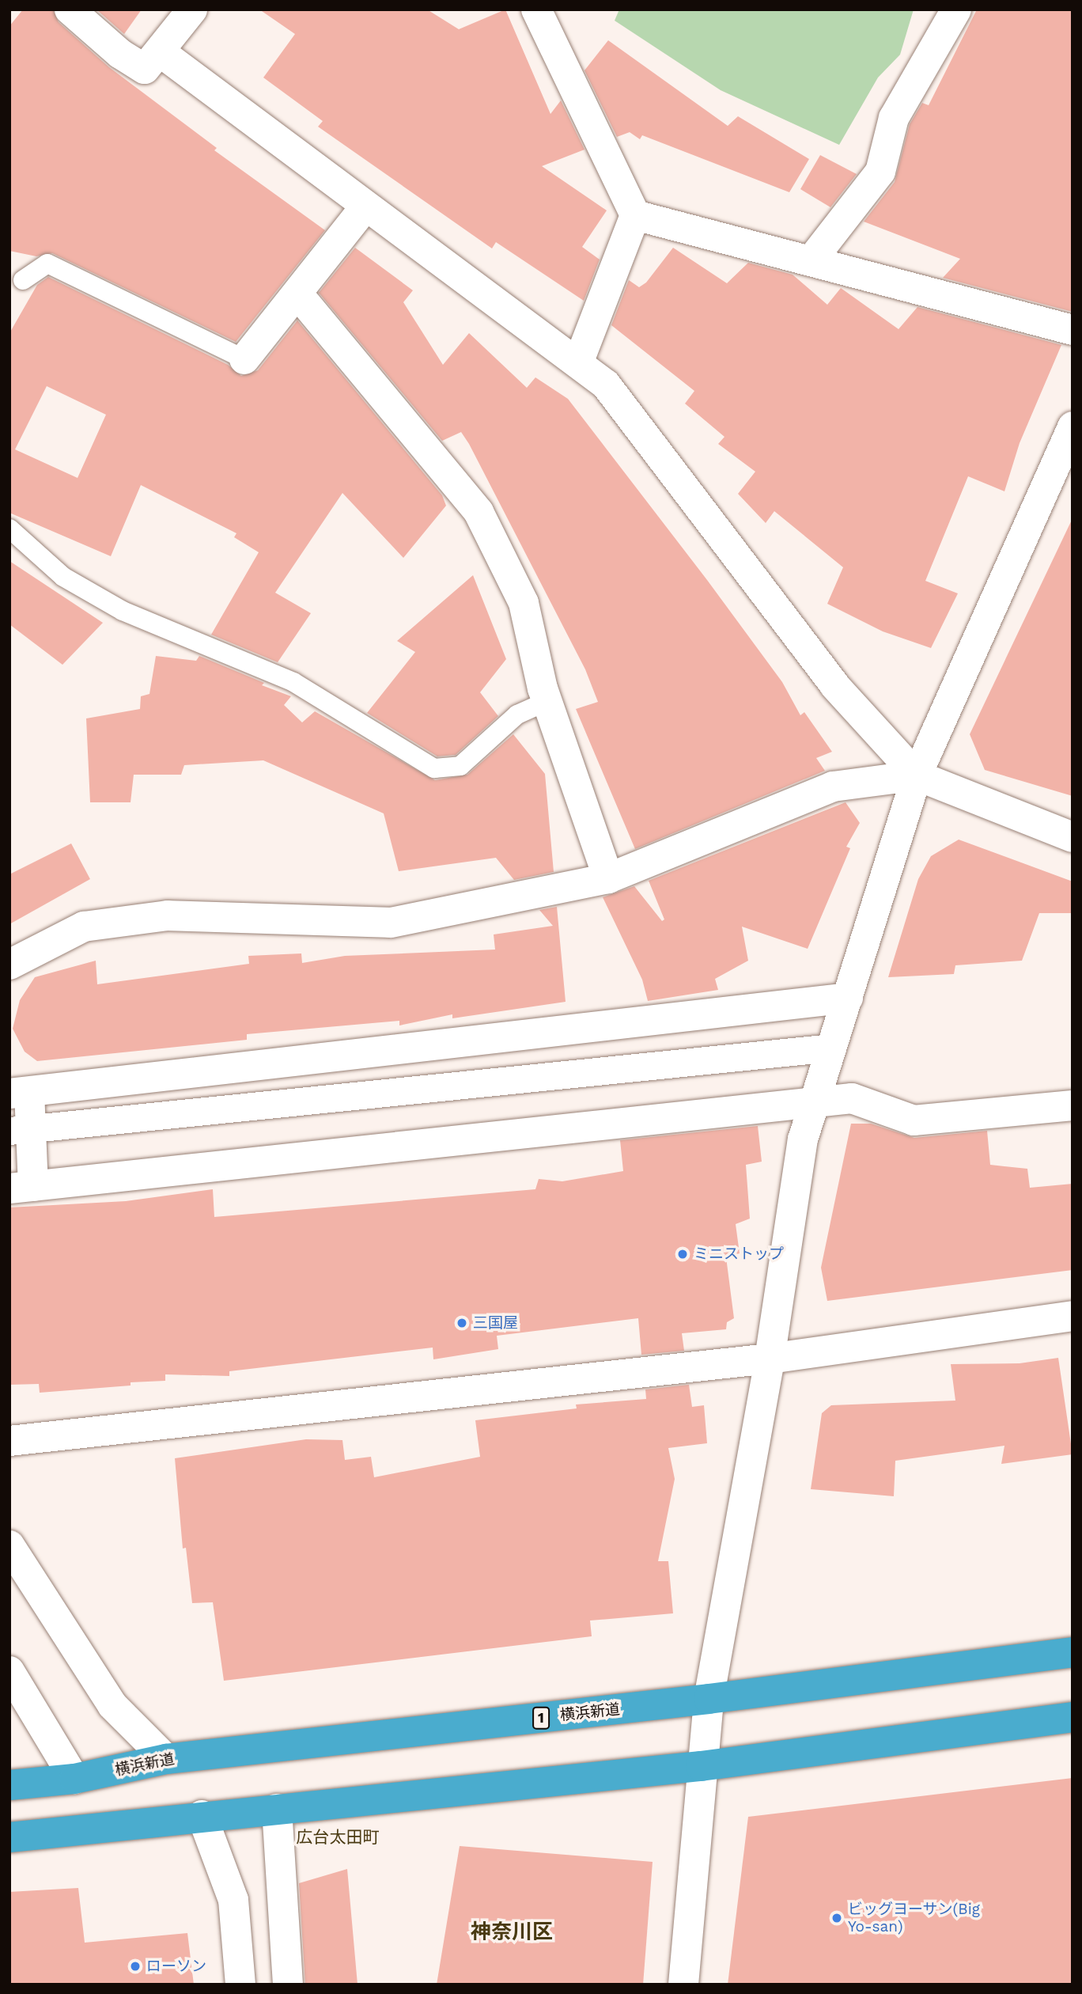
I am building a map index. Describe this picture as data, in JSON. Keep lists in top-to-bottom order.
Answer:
{
  "streets": {
    "highway": ["横浜新道", "1"]
  },
  "districts": ["広台太田町", "神奈川区"],
  "places": [
    "ミニストップ",
    "三国屋",
    "ビッグヨーサン(Big Yo-san)",
    "ローソン"
  ]
}
